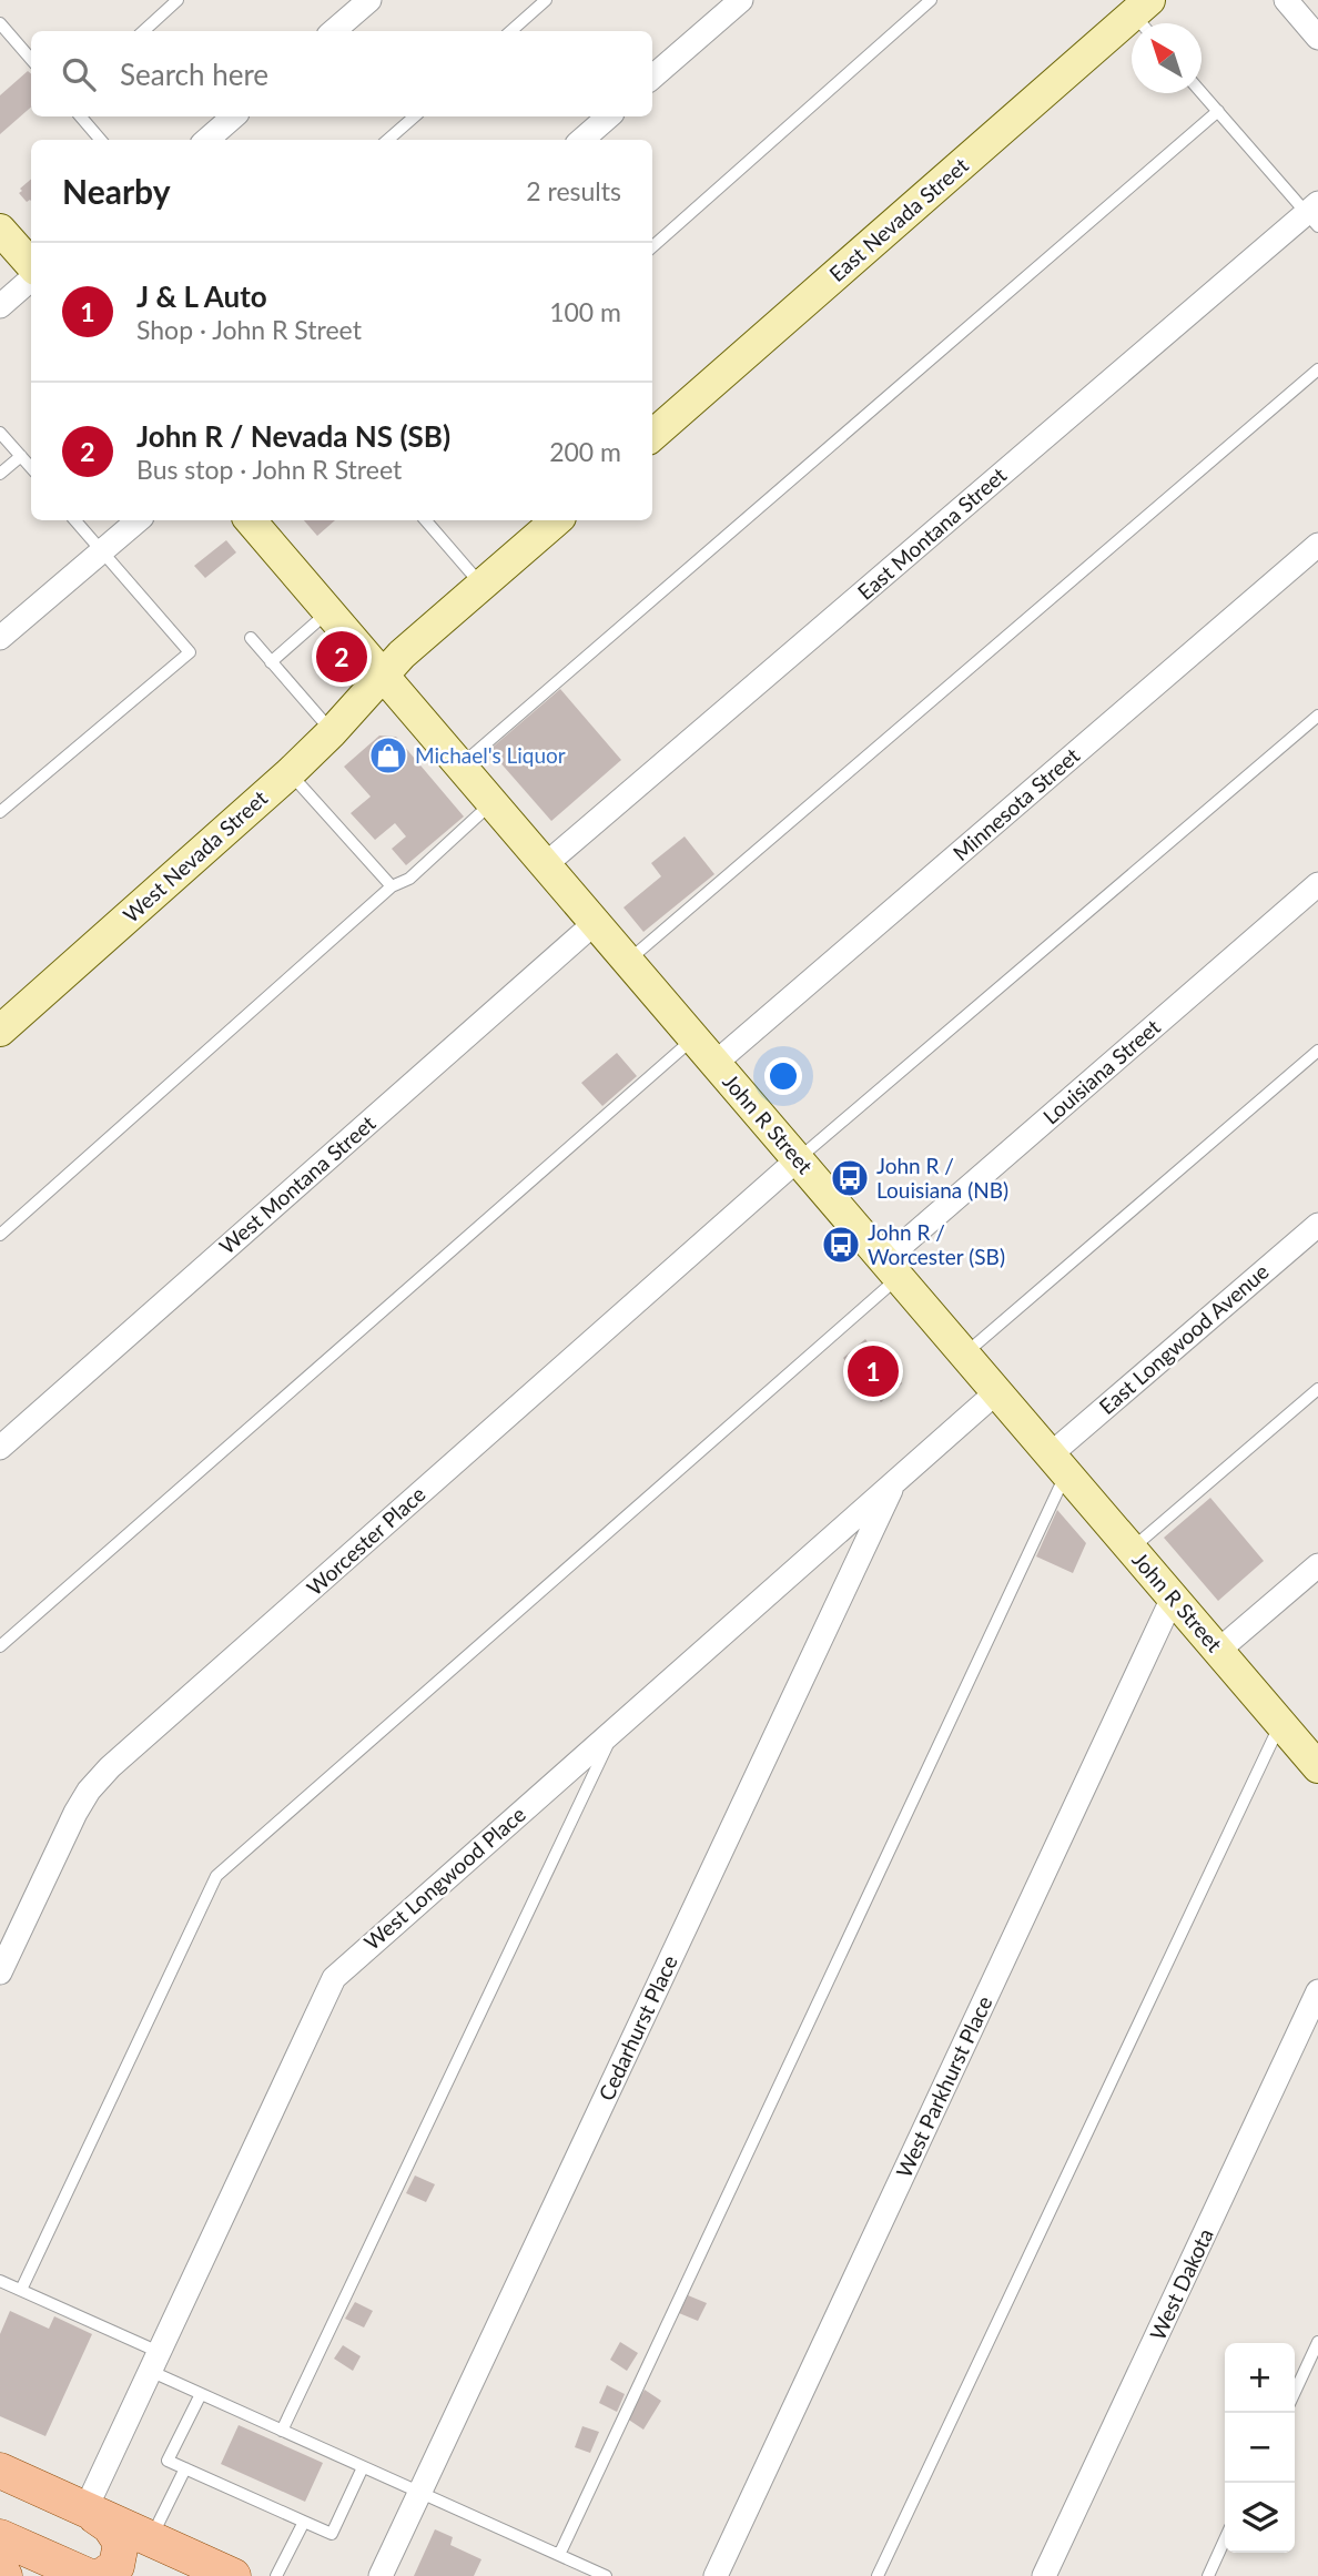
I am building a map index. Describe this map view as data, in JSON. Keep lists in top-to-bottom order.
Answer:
{
  "streets": {
    "main road": ["East Nevada Street", "West Nevada Street", "John R Street"],
    "street": [
      "East Montana Street",
      "Minnesota Street",
      "Louisiana Street",
      "West Montana Street",
      "East Longwood Avenue",
      "Worcester Place",
      "West Longwood Place",
      "Cedarhurst Place",
      "West Parkhurst Place",
      "West Dakota"
    ]
  },
  "crossings": [
    ["East Montana Street", "John R Street"],
    ["Minnesota Street", "John R Street"],
    ["West Nevada Street", "John R Street"],
    ["Louisiana Street", "John R Street"],
    ["John R Street", "West Montana Street"],
    ["John R Street", "East Longwood Avenue"],
    ["John R Street", "Worcester Place"],
    ["John R Street", "West Longwood Place"],
    ["John R Street", "West Parkhurst Place"],
    ["West Longwood Place", "Cedarhurst Place"]
  ],
  "places": {
    "shop": ["Michael's Liquor"],
    "bus stop": ["John R / Louisiana (NB)", "John R / Worcester (SB)"]
  },
  "north": "top left",
  "page": {
    "search": "Search here",
    "heading": ["Nearby", "2 results"],
    "list": [
      {
        "mark": "1",
        "name": "J & L Auto",
        "note": "Shop · John R Street",
        "value": "100 m"
      },
      {
        "mark": "2",
        "name": "John R / Nevada NS (SB)",
        "note": "Bus stop · John R Street",
        "value": "200 m"
      }
    ],
    "pins": ["2", "1"],
    "map_buttons": ["+", "−"]
  }
}
